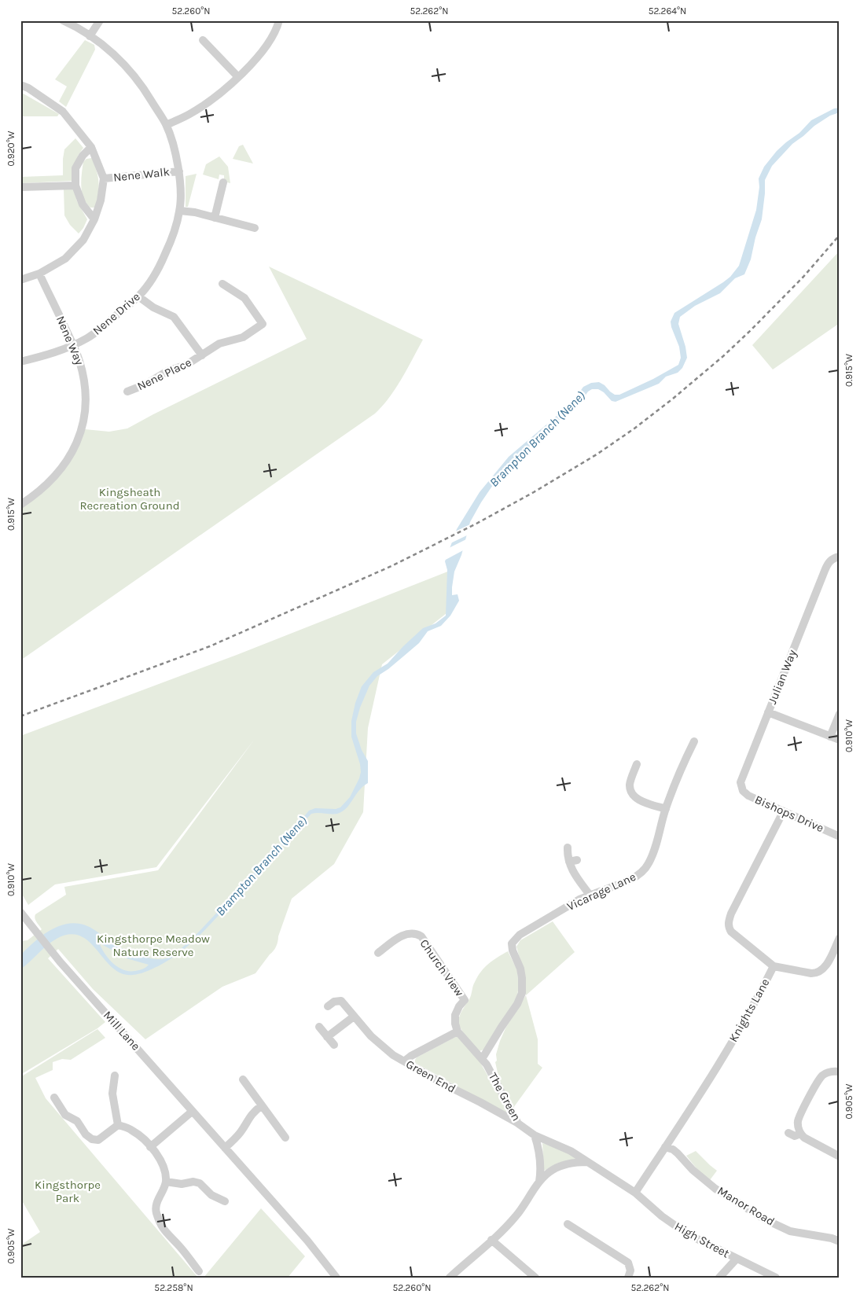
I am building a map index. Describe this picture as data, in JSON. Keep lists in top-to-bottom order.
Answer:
{
  "streets": {
    "street": [
      "Nene Walk",
      "Nene Drive",
      "Nene Way",
      "Nene Place",
      "Julian Way",
      "Bishops Drive",
      "Vicarage Lane",
      "Church View",
      "Knights Lane",
      "Mill Lane",
      "Green End",
      "The Green",
      "Manor Road",
      "High Street"
    ]
  },
  "crossings": [
    ["Nene Walk", "Nene Drive"],
    ["Nene Drive", "Nene Way"],
    ["Nene Drive", "Nene Place"],
    ["Julian Way", "Bishops Drive"],
    ["Bishops Drive", "Knights Lane"],
    ["Vicarage Lane", "The Green"],
    ["Church View", "The Green"],
    ["Knights Lane", "The Green"],
    ["Knights Lane", "Manor Road"],
    ["Knights Lane", "High Street"],
    ["Green End", "The Green"],
    ["The Green", "High Street"]
  ],
  "water": ["Brampton Branch (Nene)"],
  "parks": ["Kingsheath Recreation Ground", "Kingsthorpe Meadow Nature Reserve", "Kingsthorpe Park"],
  "coordinates": [
    "52.260°N",
    "52.262°N",
    "52.264°N",
    "0.920°W",
    "0.915°W",
    "0.910°W",
    "0.905°W",
    "52.258°N"
  ]
}
